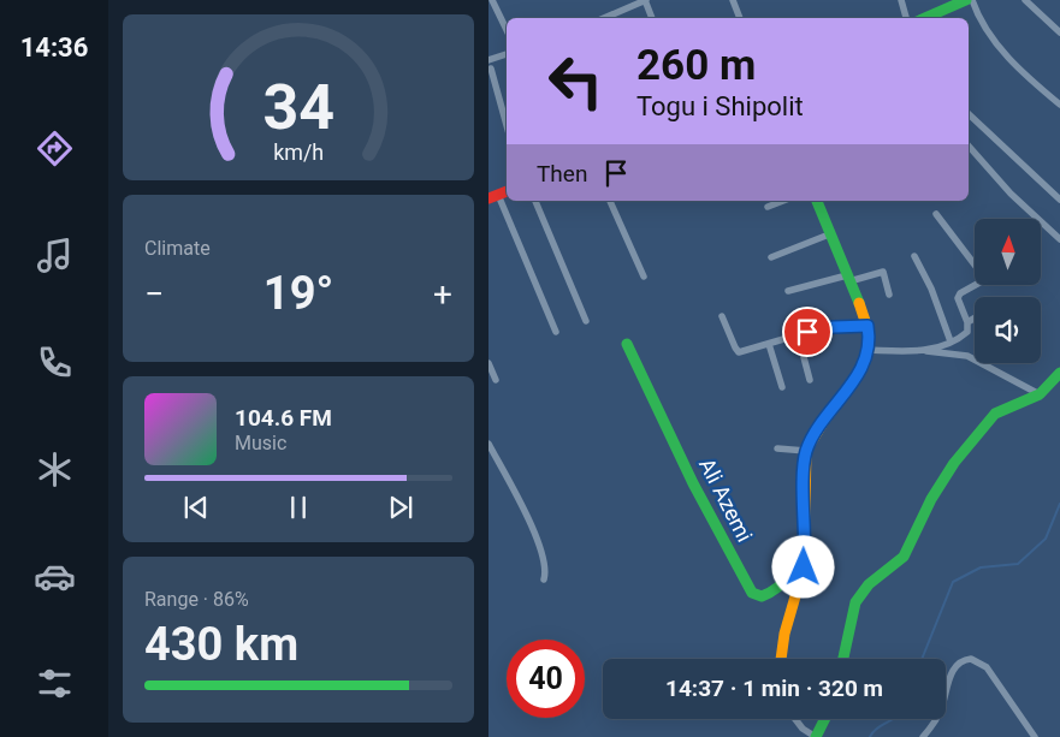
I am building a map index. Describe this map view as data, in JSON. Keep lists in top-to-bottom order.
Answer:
{
  "streets": {
    "street": ["Ali Azemi"]
  },
  "north": "top",
  "page": {
    "tabs": "14:36",
    "turn": ["260 m", "Togu i Shipolit"],
    "then": "Then",
    "tile": [
      "Climate",
      ["Range · 86%", "430 km"]
    ],
    "heat": ["−", "19°", "+"],
    "song": ["104.6 FM", "Music"],
    "limit": "40",
    "trip": "14:37 · 1 min · 320 m",
    "gauge": ["34", "km/h"]
  }
}
